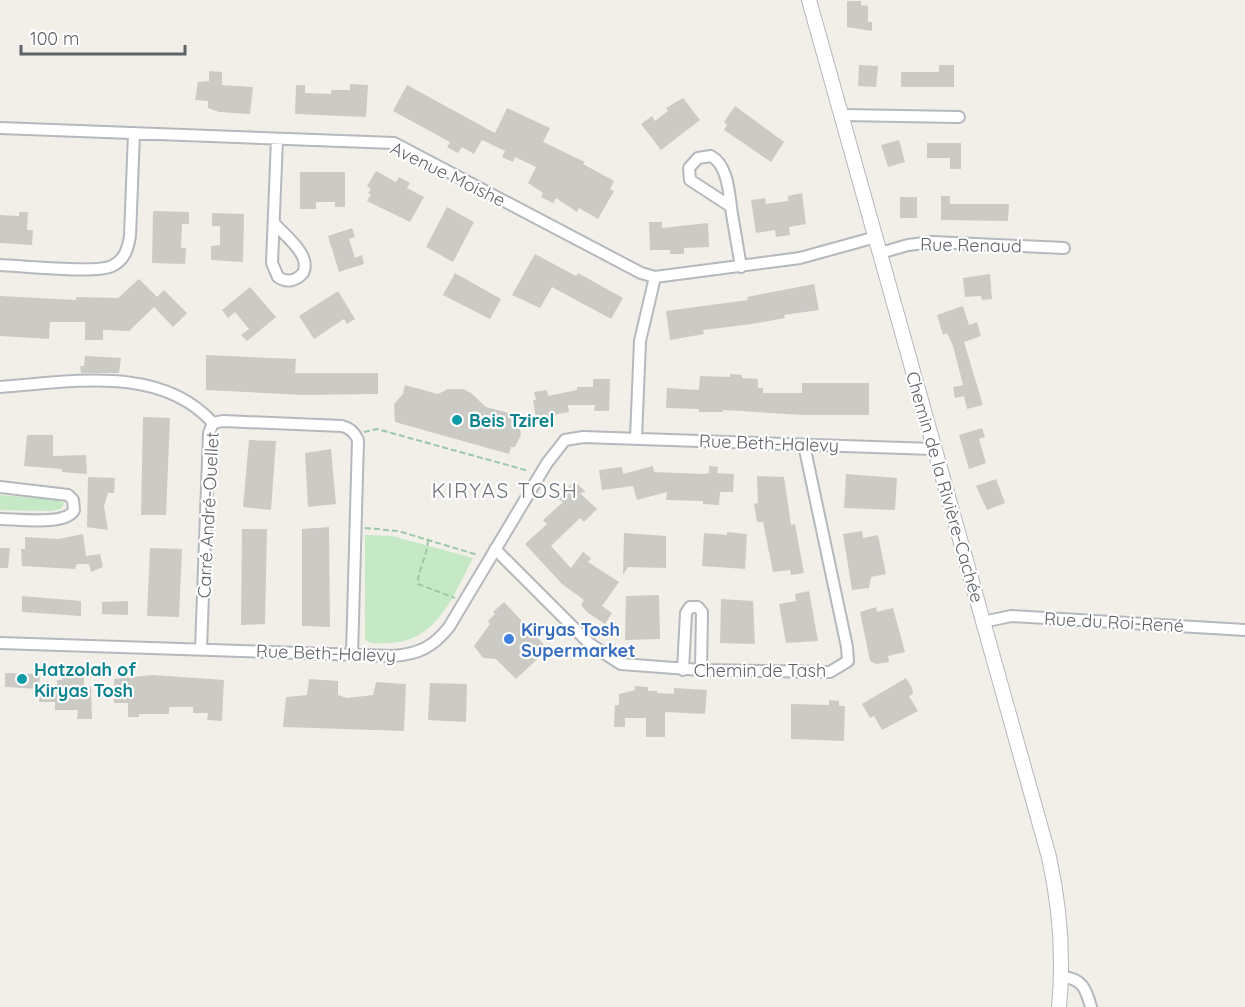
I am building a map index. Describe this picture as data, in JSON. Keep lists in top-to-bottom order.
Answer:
{
  "streets": {
    "street": [
      "Avenue Moishe",
      "Rue Renaud",
      "Rue Beth-Halevy",
      "Chemin de la Rivière-Cachée",
      "Carré André-Ouellet",
      "Rue du Roi-René",
      "Chemin de Tash"
    ]
  },
  "crossings": [
    ["Avenue Moishe", "Chemin de la Rivière-Cachée"],
    ["Rue Renaud", "Chemin de la Rivière-Cachée"],
    ["Rue Beth-Halevy", "Chemin de la Rivière-Cachée"],
    ["Rue Beth-Halevy", "Carré André-Ouellet"],
    ["Rue Beth-Halevy", "Chemin de Tash"],
    ["Chemin de la Rivière-Cachée", "Rue du Roi-René"]
  ],
  "districts": ["KIRYAS TOSH"],
  "places": ["Beis Tzirel", "Kiryas Tosh Supermarket", "Hatzolah of Kiryas Tosh"],
  "scale_bar": "100 m"
}
